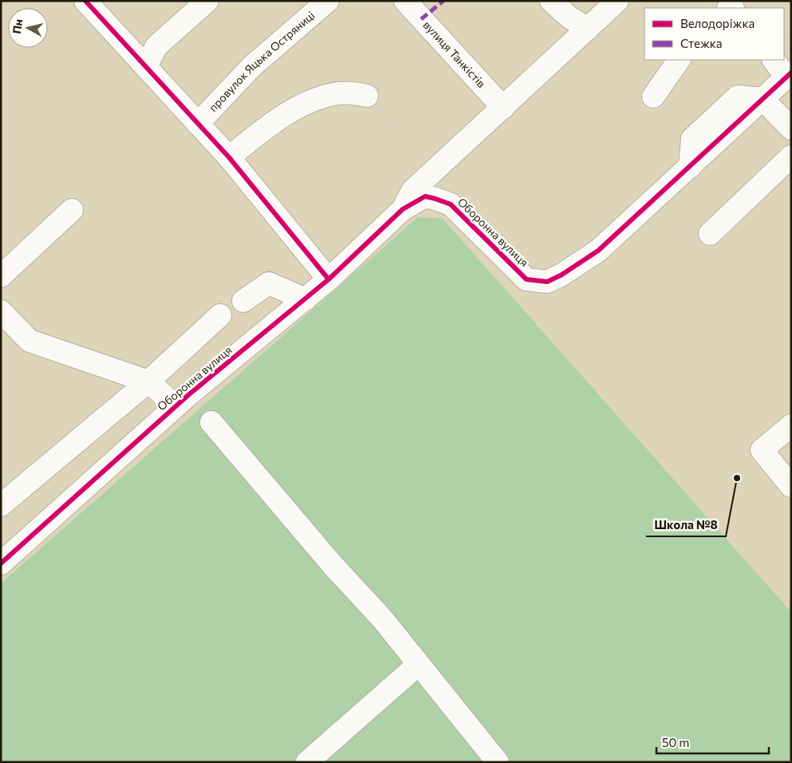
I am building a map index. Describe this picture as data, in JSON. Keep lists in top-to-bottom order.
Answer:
{
  "streets": {
    "street": ["вулиця Танкістів", "провулок Яцька Остряниці", "Оборонна вулиця"]
  },
  "places": ["Школа №8"],
  "legend": ["Велодоріжка", "Стежка"],
  "scale_bar": "50 m",
  "north": "left"
}
